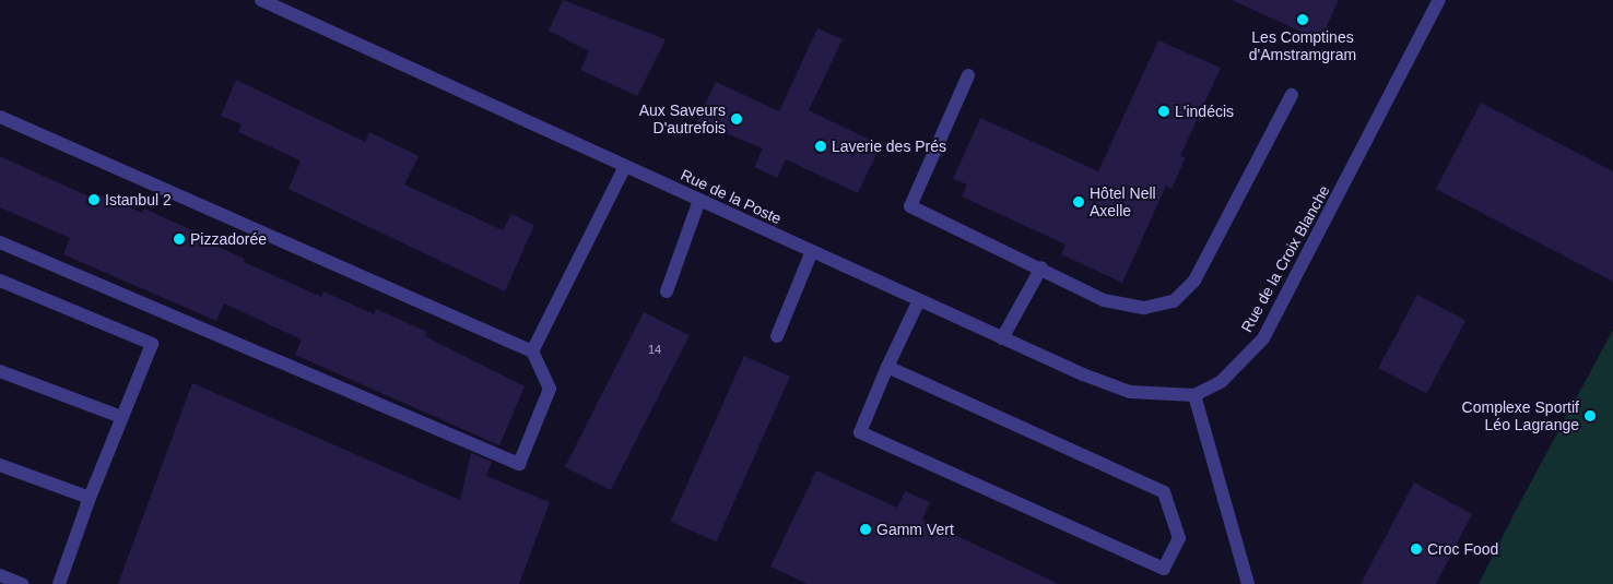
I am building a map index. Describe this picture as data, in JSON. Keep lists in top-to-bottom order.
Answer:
{
  "streets": {
    "street": ["Rue de la Poste", "Rue de la Croix Blanche"]
  },
  "crossings": [
    ["Rue de la Poste", "Rue de la Croix Blanche"]
  ],
  "places": [
    "Les Comptines d'Amstramgram",
    "L'indécis",
    "Aux Saveurs D'autrefois",
    "Laverie des Prés",
    "Istanbul 2",
    "Hôtel Nell Axelle",
    "Pizzadorée",
    "Complexe Sportif Léo Lagrange",
    "Gamm Vert",
    "Croc Food"
  ],
  "house_numbers": ["14"]
}
